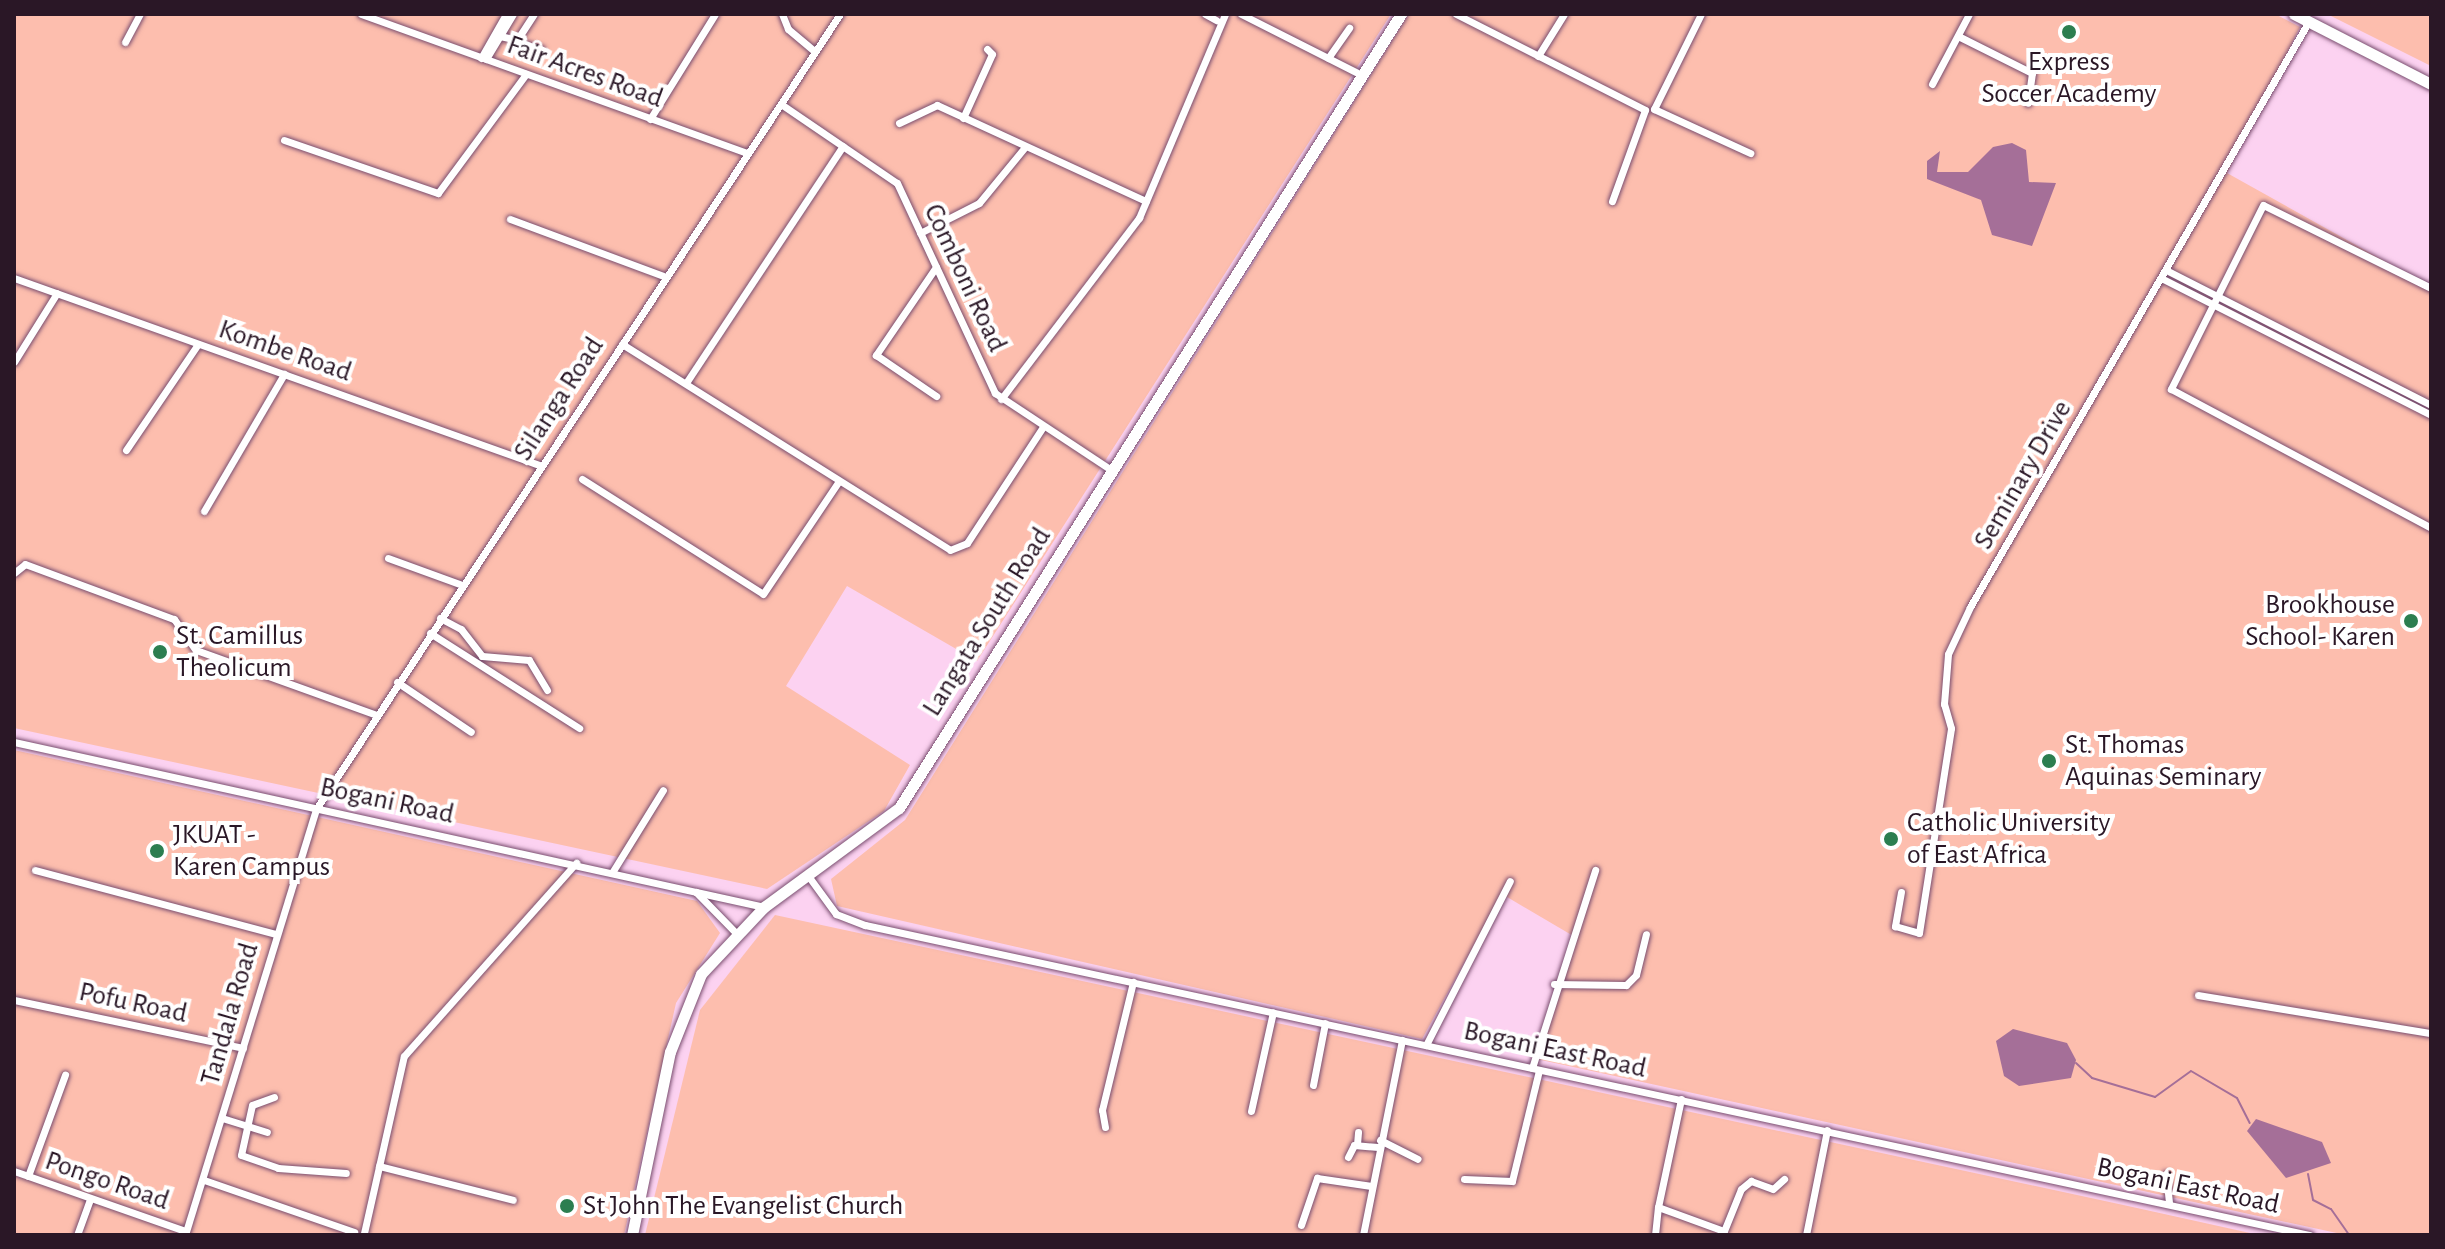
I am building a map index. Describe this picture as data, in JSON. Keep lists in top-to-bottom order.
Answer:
{
  "streets": {
    "street": [
      "Fair Acres Road",
      "Comboni Road",
      "Kombe Road",
      "Silanga Road",
      "Seminary Drive",
      "Langata South Road",
      "Bogani Road",
      "Pofu Road",
      "Tandala Road",
      "Bogani East Road",
      "Pongo Road"
    ]
  },
  "crossings": [
    ["Fair Acres Road", "Silanga Road"],
    ["Comboni Road", "Silanga Road"],
    ["Kombe Road", "Silanga Road"],
    ["Silanga Road", "Bogani Road"],
    ["Silanga Road", "Tandala Road"],
    ["Langata South Road", "Bogani Road"],
    ["Langata South Road", "Bogani East Road"],
    ["Bogani Road", "Tandala Road"],
    ["Pofu Road", "Tandala Road"],
    ["Tandala Road", "Pongo Road"]
  ],
  "places": [
    "Express Soccer Academy",
    "Brookhouse School- Karen",
    "St. Camillus Theolicum",
    "St. Thomas Aquinas Seminary",
    "Catholic University of East Africa",
    "JKUAT - Karen Campus",
    "St John The Evangelist Church"
  ]
}
